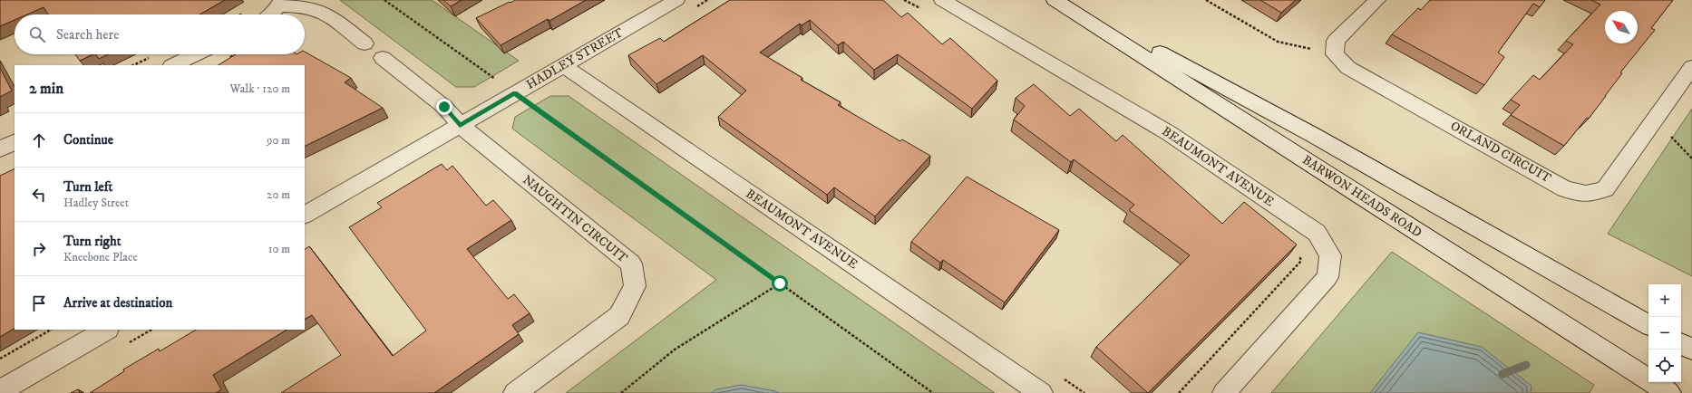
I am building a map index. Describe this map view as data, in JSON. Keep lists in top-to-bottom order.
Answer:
{
  "streets": {
    "street": [
      "HADLEY STREET",
      "ORLAND CIRCUIT",
      "BEAUMONT AVENUE",
      "BARWON HEADS ROAD",
      "NAUGHTIN CIRCUIT"
    ]
  },
  "crossings": [
    ["HADLEY STREET", "BEAUMONT AVENUE"],
    ["HADLEY STREET", "NAUGHTIN CIRCUIT"]
  ],
  "north": "top left",
  "page": {
    "search": "Search here",
    "heading": ["2 min", "Walk · 120 m"],
    "list": [
      ["Continue", "90 m"],
      ["Turn left", "Hadley Street", "20 m"],
      ["Turn right", "Kneebone Place", "10 m"],
      "Arrive at destination"
    ],
    "map_buttons": ["+", "−"]
  }
}
